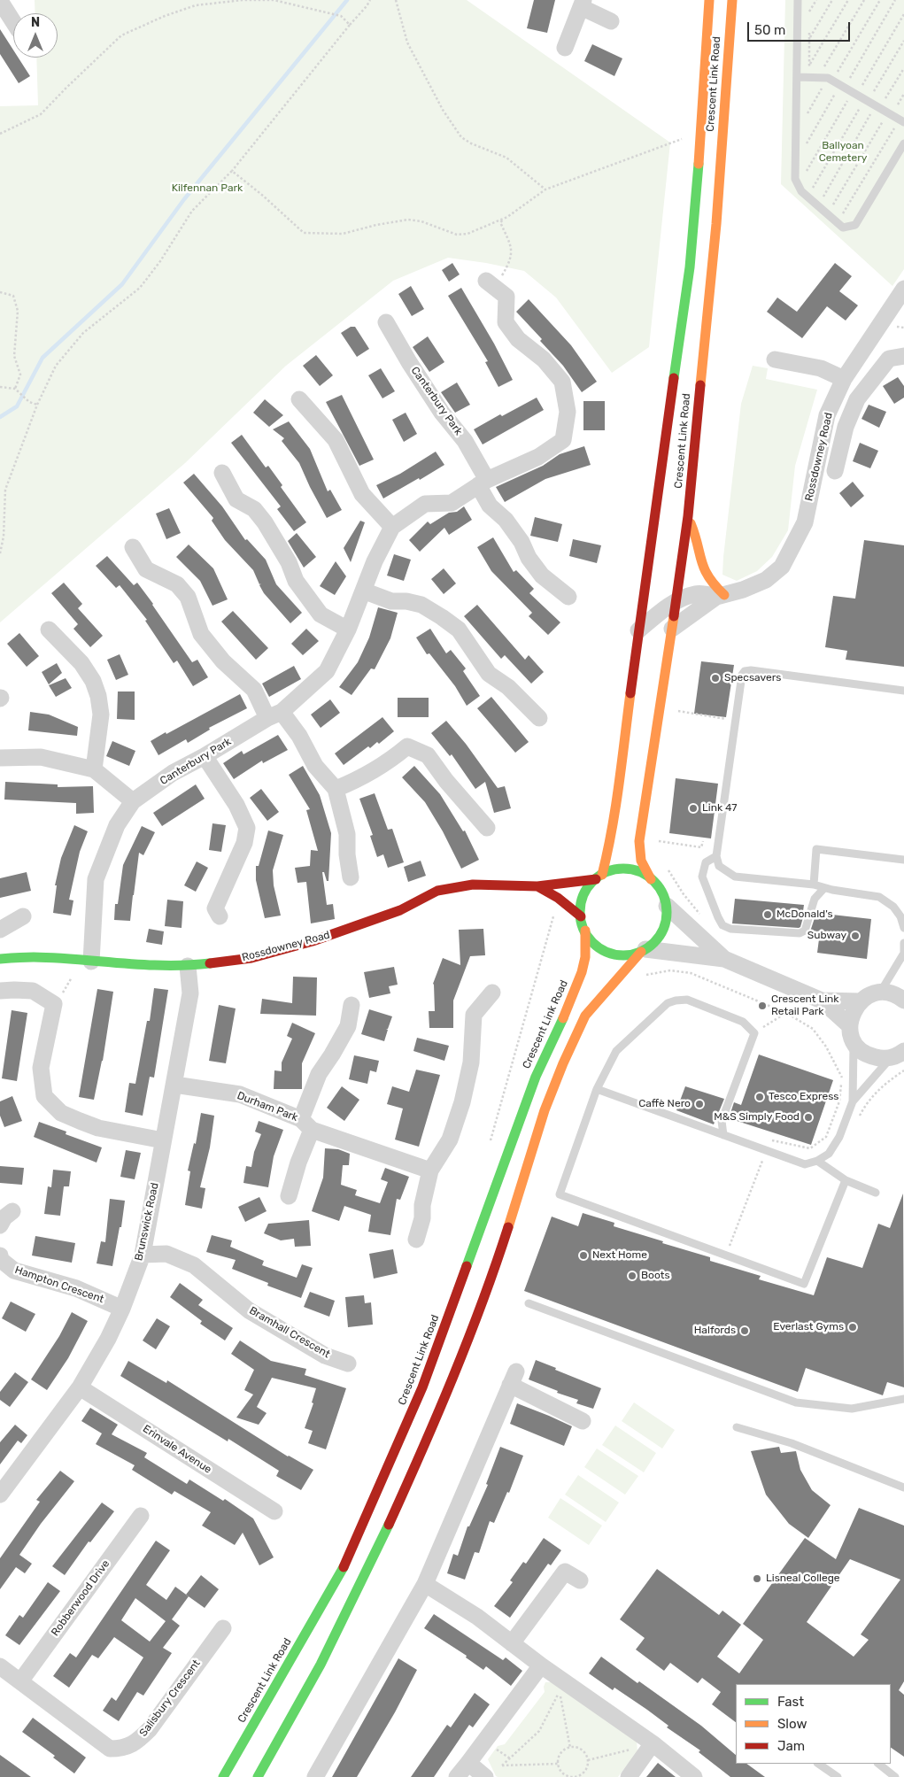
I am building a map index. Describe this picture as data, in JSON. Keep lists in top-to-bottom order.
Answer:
{
  "streets": {
    "main road": ["Crescent Link Road", "Rossdowney Road"],
    "street": [
      "Canterbury Park",
      "Durham Park",
      "Brunswick Road",
      "Hampton Crescent",
      "Bramhall Crescent",
      "Erinvale Avenue",
      "Robberwood Drive",
      "Salisbury Crescent"
    ]
  },
  "crossings": [
    ["Crescent Link Road", "Rossdowney Road"],
    ["Canterbury Park", "Rossdowney Road"],
    ["Rossdowney Road", "Brunswick Road"],
    ["Durham Park", "Brunswick Road"],
    ["Brunswick Road", "Hampton Crescent"],
    ["Brunswick Road", "Bramhall Crescent"],
    ["Brunswick Road", "Erinvale Avenue"],
    ["Robberwood Drive", "Salisbury Crescent"]
  ],
  "parks": ["Ballyoan Cemetery", "Kilfennan Park"],
  "places": [
    "Specsavers",
    "Link 47",
    "McDonald's",
    "Subway",
    "Crescent Link Retail Park",
    "Tesco Express",
    "Caffè Nero",
    "M&S Simply Food",
    "Next Home",
    "Boots",
    "Everlast Gyms",
    "Halfords",
    "Lisneal College"
  ],
  "legend": ["Fast", "Slow", "Jam"],
  "scale_bar": "50 m",
  "north": "top"
}
